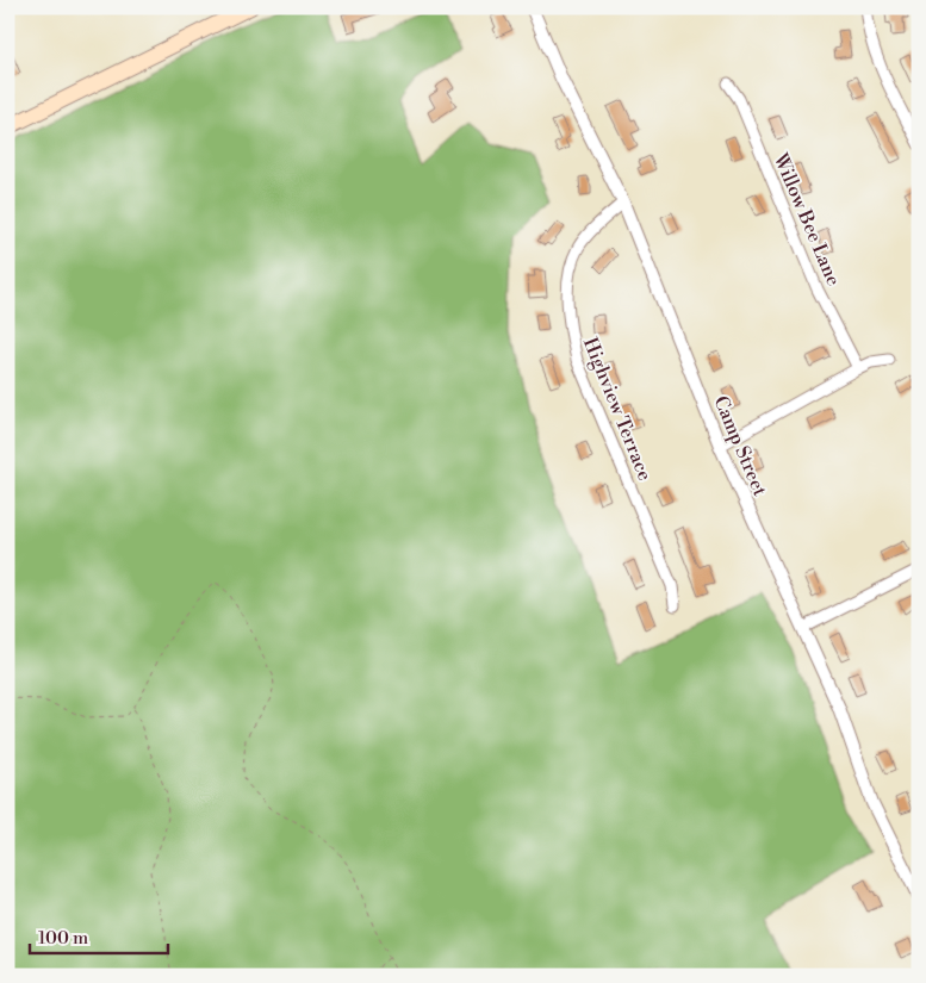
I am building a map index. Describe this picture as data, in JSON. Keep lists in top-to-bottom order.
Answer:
{
  "streets": {
    "street": ["Willow Bee Lane", "Highview Terrace", "Camp Street"]
  },
  "crossings": [
    ["Highview Terrace", "Camp Street"]
  ],
  "scale_bar": "100 m"
}
